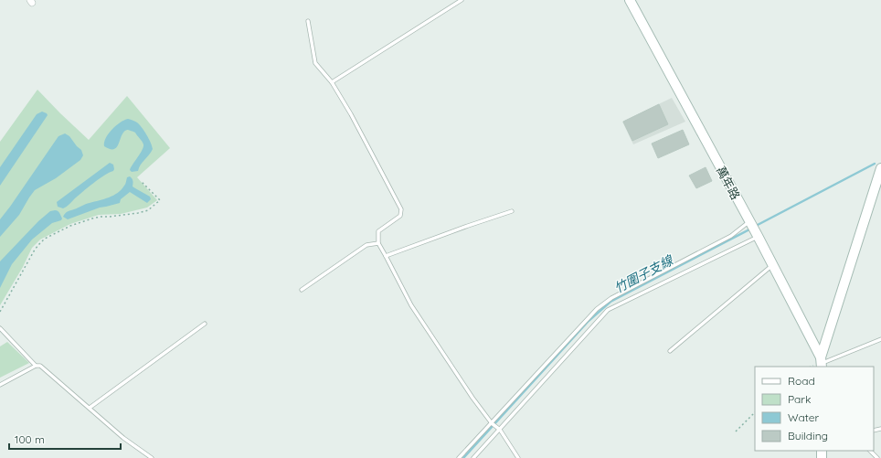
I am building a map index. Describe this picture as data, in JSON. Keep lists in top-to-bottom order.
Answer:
{
  "streets": {
    "street": ["萬年路"]
  },
  "water": ["竹圍子支線"],
  "legend": [
    "Road",
    "Park",
    "Water",
    "Building"
  ],
  "scale_bar": "100 m"
}
